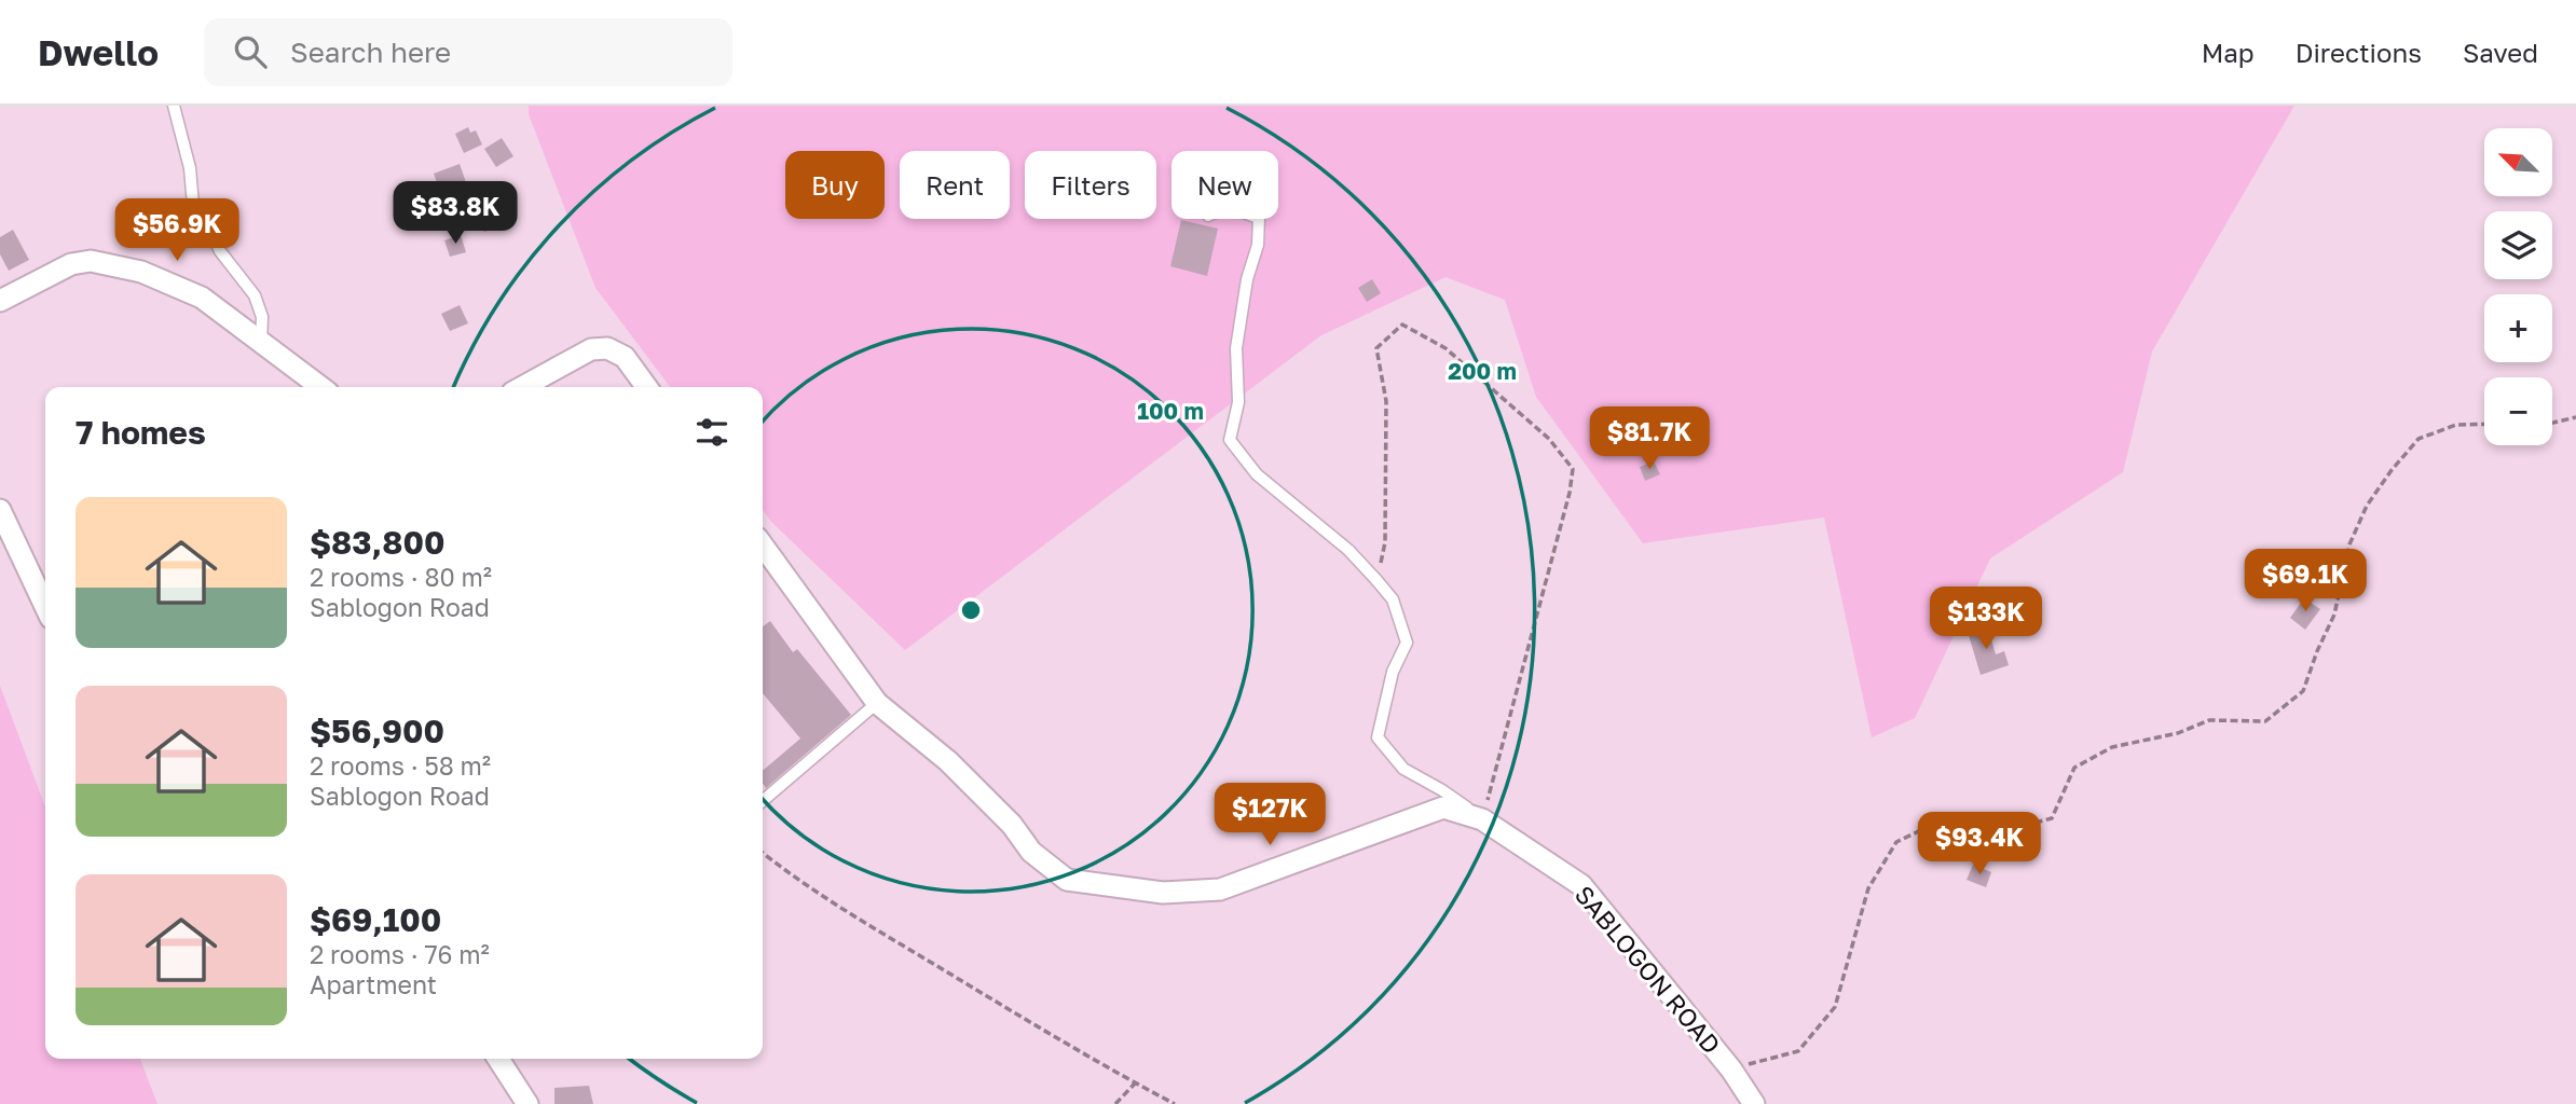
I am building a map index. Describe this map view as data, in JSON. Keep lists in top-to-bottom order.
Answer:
{
  "streets": {
    "street": ["SABLOGON ROAD"]
  },
  "north": "top left",
  "page": {
    "header": "Dwello",
    "search": "Search here",
    "nav": ["Map", "Directions", "Saved"],
    "map_buttons": ["+", "−"],
    "chip": [
      "Buy",
      "Rent",
      "Filters",
      "New"
    ],
    "price": [
      "$83.8K",
      "$56.9K",
      "$81.7K",
      "$69.1K",
      "$133K",
      "$127K",
      "$93.4K"
    ],
    "heading": "7 homes",
    "list": [
      {
        "name": "$83,800",
        "note": "2 rooms · 80 m² · Sablogon Road"
      },
      {
        "name": "$56,900",
        "note": "2 rooms · 58 m² · Sablogon Road"
      },
      {
        "name": "$69,100",
        "note": "2 rooms · 76 m² · Apartment"
      }
    ]
  },
  "rings": ["200 m", "100 m"]
}
